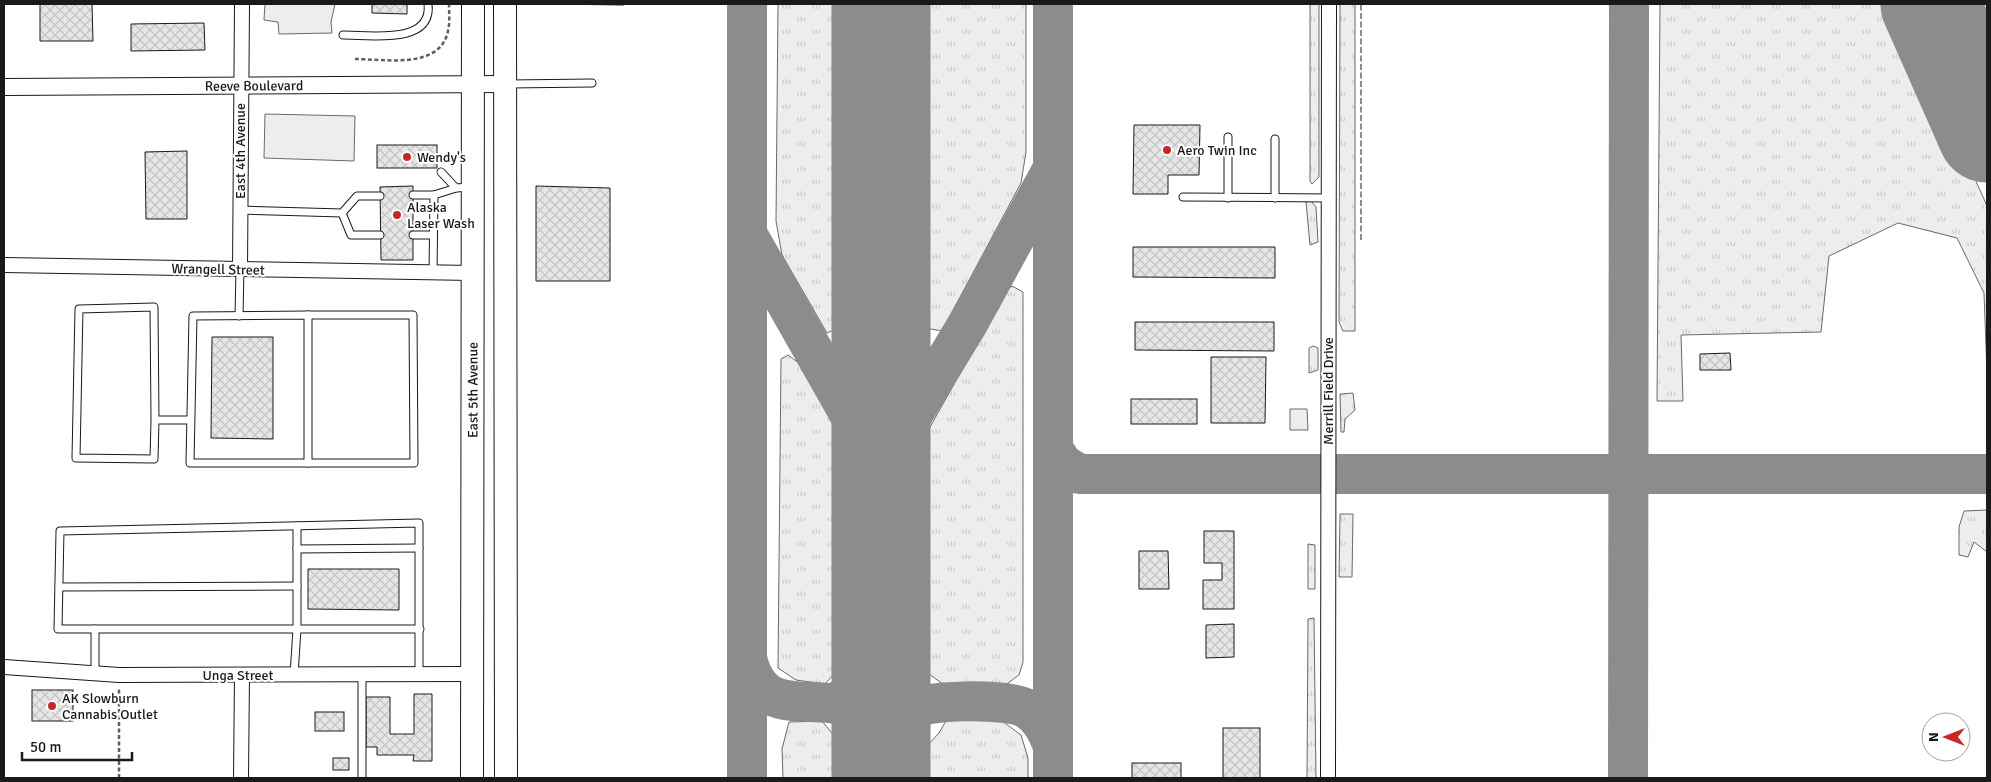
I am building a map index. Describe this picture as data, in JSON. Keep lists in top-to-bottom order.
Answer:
{
  "streets": {
    "highway": ["East 5th Avenue"],
    "street": [
      "Reeve Boulevard",
      "East 4th Avenue",
      "Wrangell Street",
      "Merrill Field Drive",
      "Unga Street"
    ]
  },
  "crossings": [
    ["Reeve Boulevard", "East 4th Avenue"],
    ["Reeve Boulevard", "East 5th Avenue"],
    ["East 4th Avenue", "Wrangell Street"],
    ["Wrangell Street", "East 5th Avenue"],
    ["East 5th Avenue", "Unga Street"]
  ],
  "places": [
    "Aero Twin Inc",
    "Wendy's",
    "Alaska Laser Wash",
    "AK Slowburn Cannabis Outlet"
  ],
  "scale_bar": "50 m",
  "north": "left"
}
